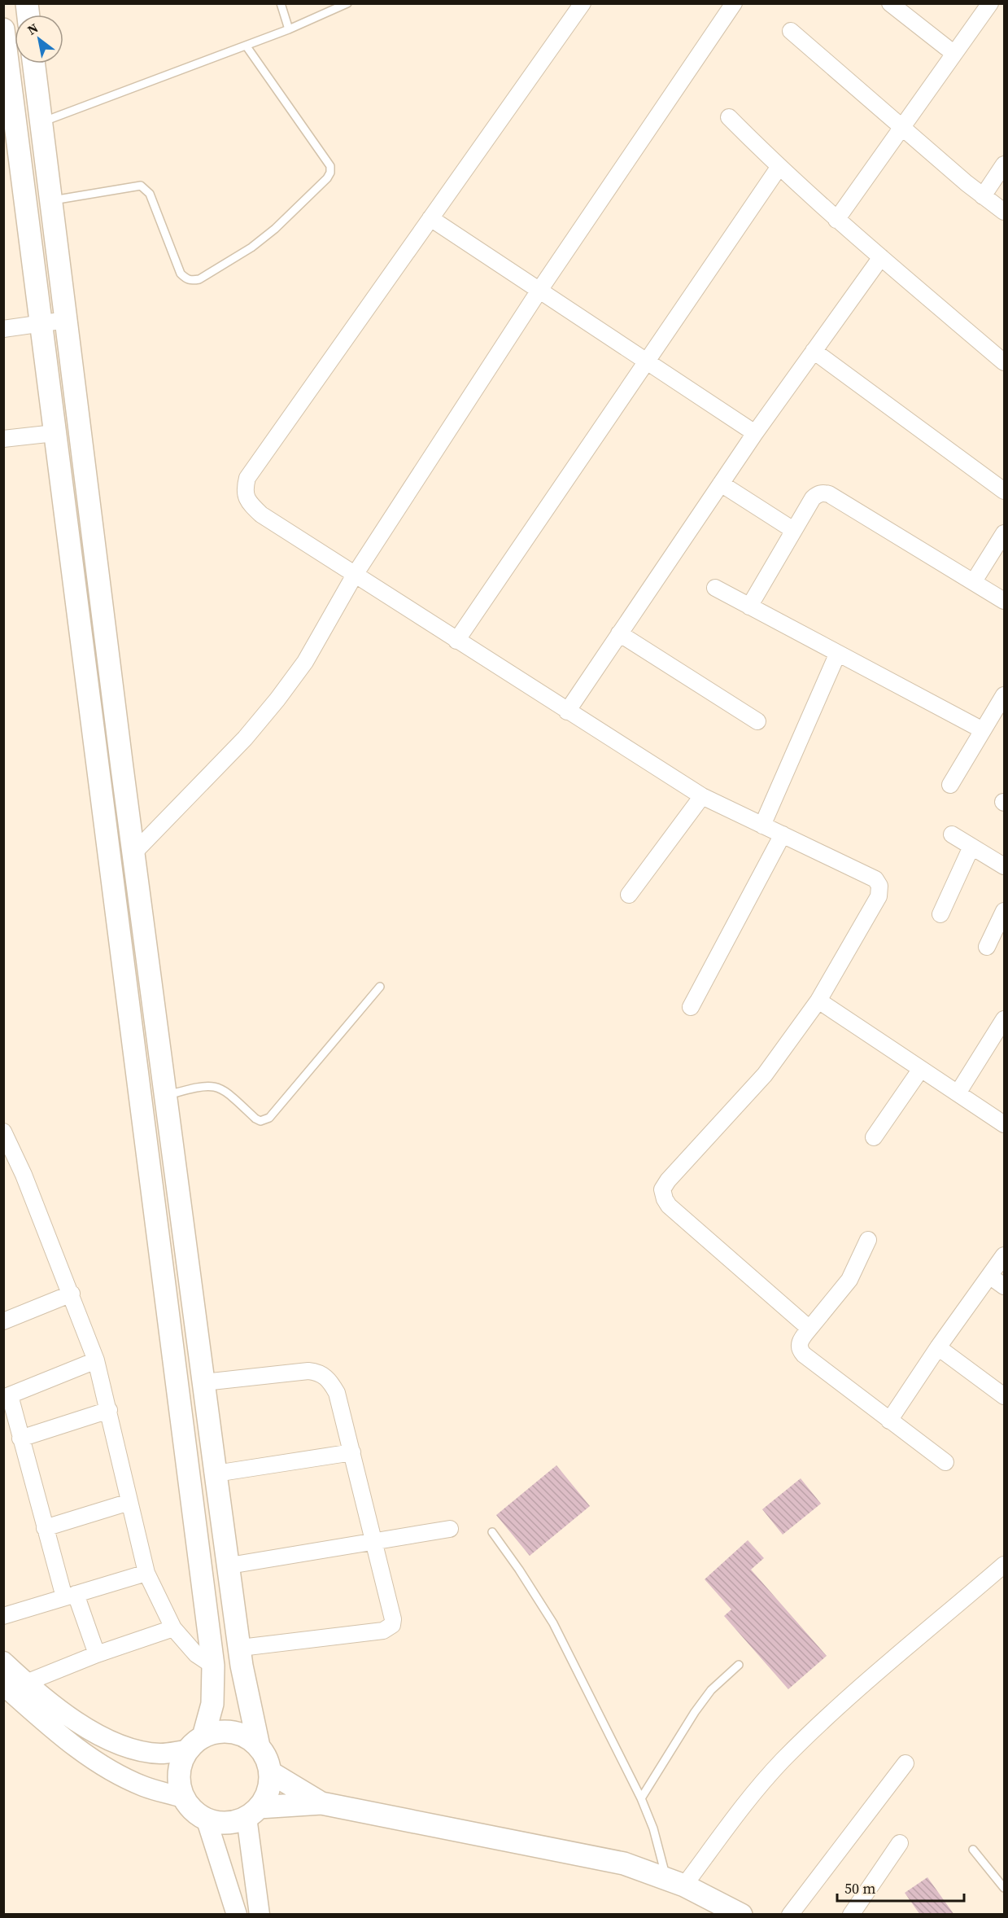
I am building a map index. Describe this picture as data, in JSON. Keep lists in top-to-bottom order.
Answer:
{
  "scale_bar": "50 m",
  "north": "top left"
}
